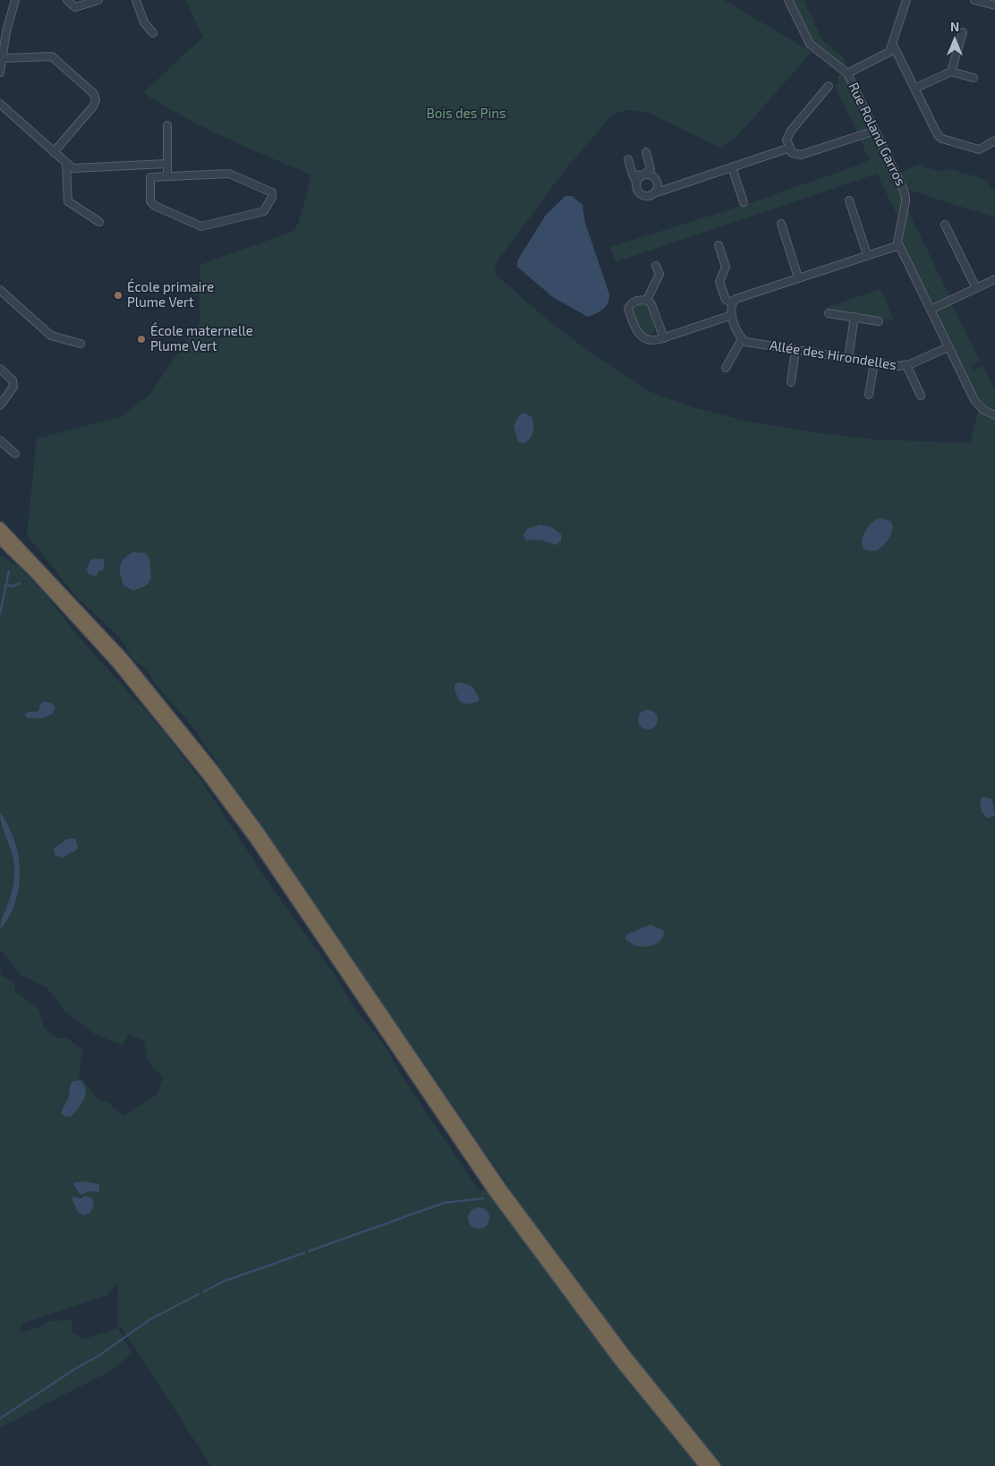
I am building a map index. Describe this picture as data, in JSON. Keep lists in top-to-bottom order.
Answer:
{
  "streets": {
    "street": ["Rue Roland Garros", "Allée des Hirondelles"]
  },
  "crossings": [
    ["Rue Roland Garros", "Allée des Hirondelles"]
  ],
  "parks": ["Bois des Pins"],
  "places": ["École primaire Plume Vert", "École maternelle Plume Vert"],
  "north": "top"
}
